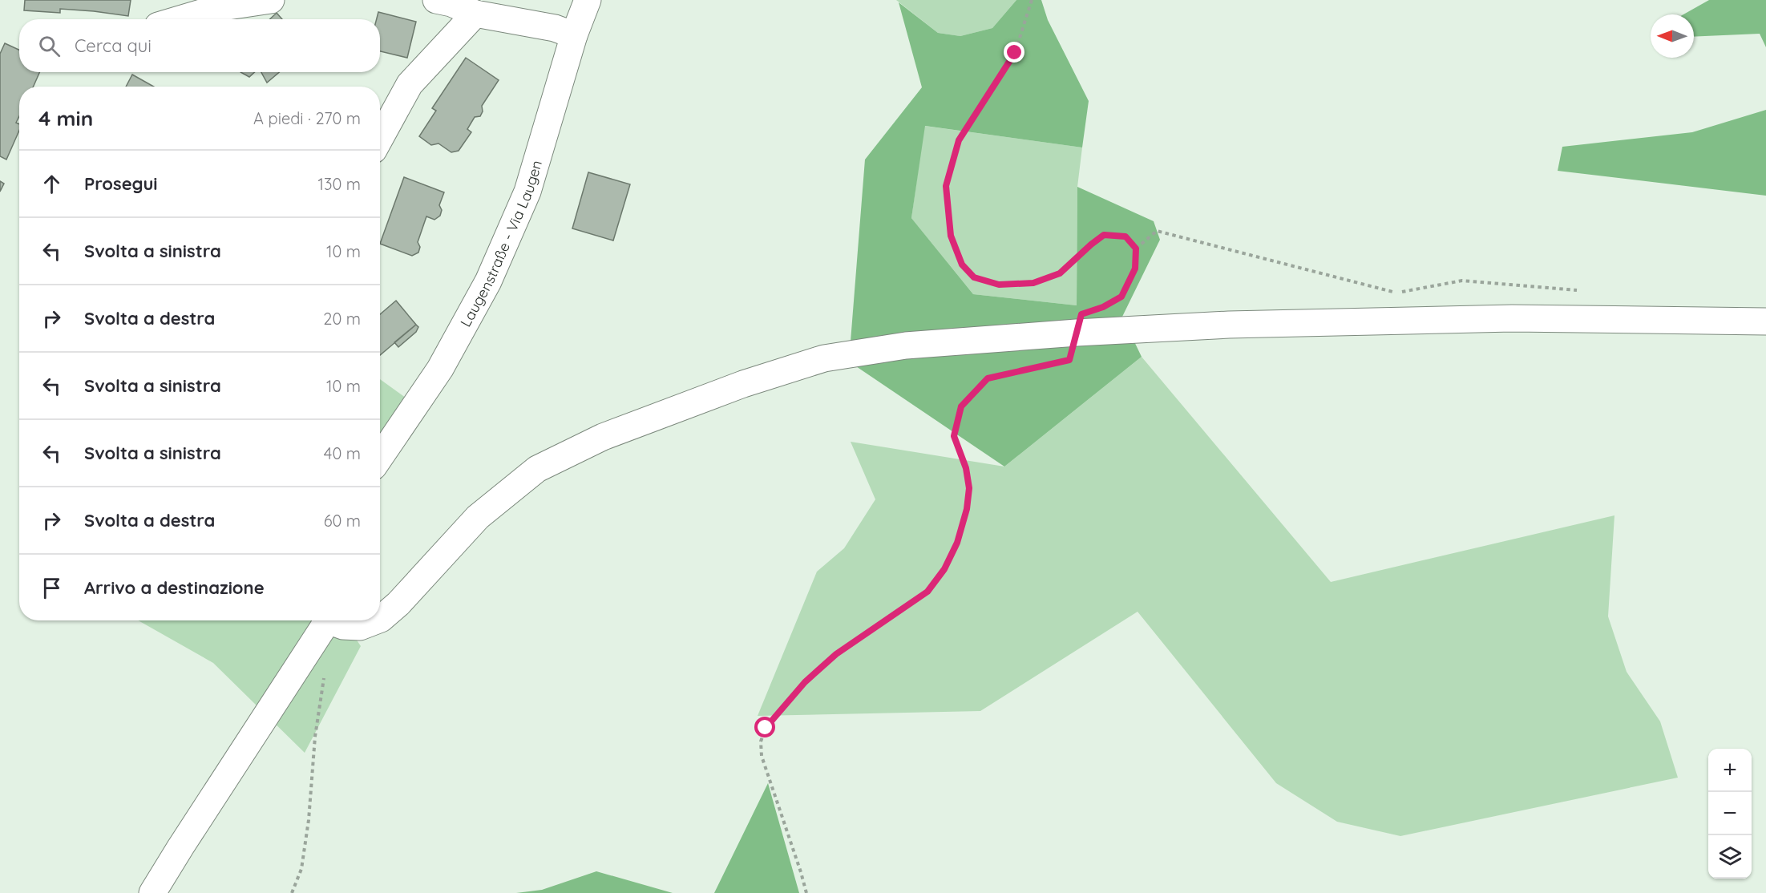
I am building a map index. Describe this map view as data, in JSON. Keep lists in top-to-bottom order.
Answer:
{
  "streets": {
    "street": ["Laugenstraße - Via Laugen"]
  },
  "north": "left",
  "page": {
    "search": "Cerca qui",
    "heading": ["4 min", "A piedi · 270 m"],
    "list": [
      ["Prosegui", "130 m"],
      ["Svolta a sinistra", "10 m"],
      ["Svolta a destra", "20 m"],
      ["Svolta a sinistra", "10 m"],
      ["Svolta a sinistra", "40 m"],
      ["Svolta a destra", "60 m"],
      "Arrivo a destinazione"
    ],
    "map_buttons": ["+", "−"]
  }
}
